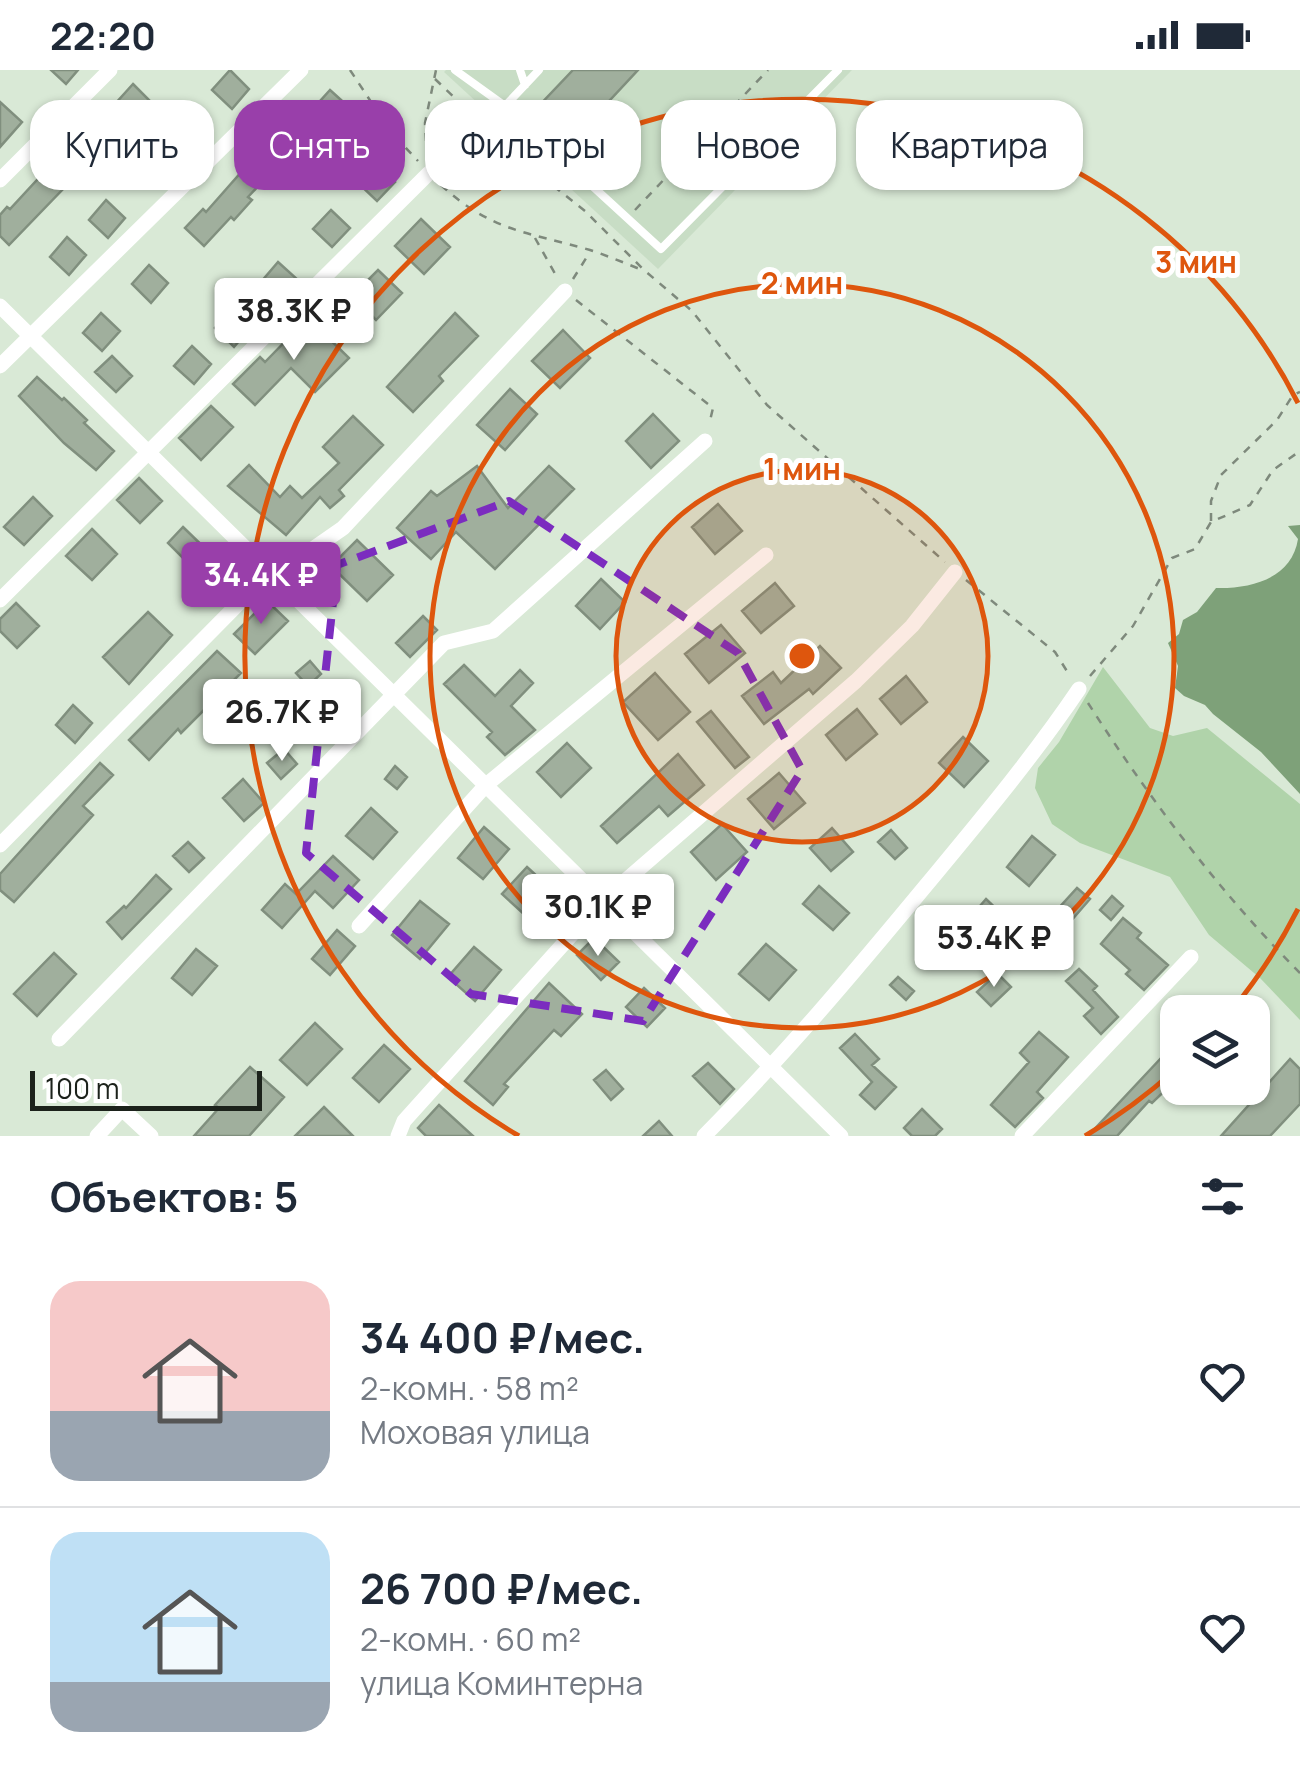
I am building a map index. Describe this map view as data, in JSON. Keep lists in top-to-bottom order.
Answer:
{
  "scale_bar": "100 m",
  "page": {
    "status": "22:20",
    "chip": [
      "Купить",
      "Снять",
      "Фильтры",
      "Новое",
      "Квартира"
    ],
    "price": [
      "38.3K ₽",
      "34.4K ₽",
      "26.7K ₽",
      "30.1K ₽",
      "53.4K ₽"
    ],
    "scale": "100 m",
    "heading": "Объектов: 5",
    "list": [
      {
        "name": "34 400 ₽/мес.",
        "note": "2-комн. · 58 m² · Моховая улица"
      },
      {
        "name": "26 700 ₽/мес.",
        "note": "2-комн. · 60 m² · улица Коминтерна"
      }
    ]
  },
  "rings": ["3 мин", "2 мин", "1 мин"]
}
